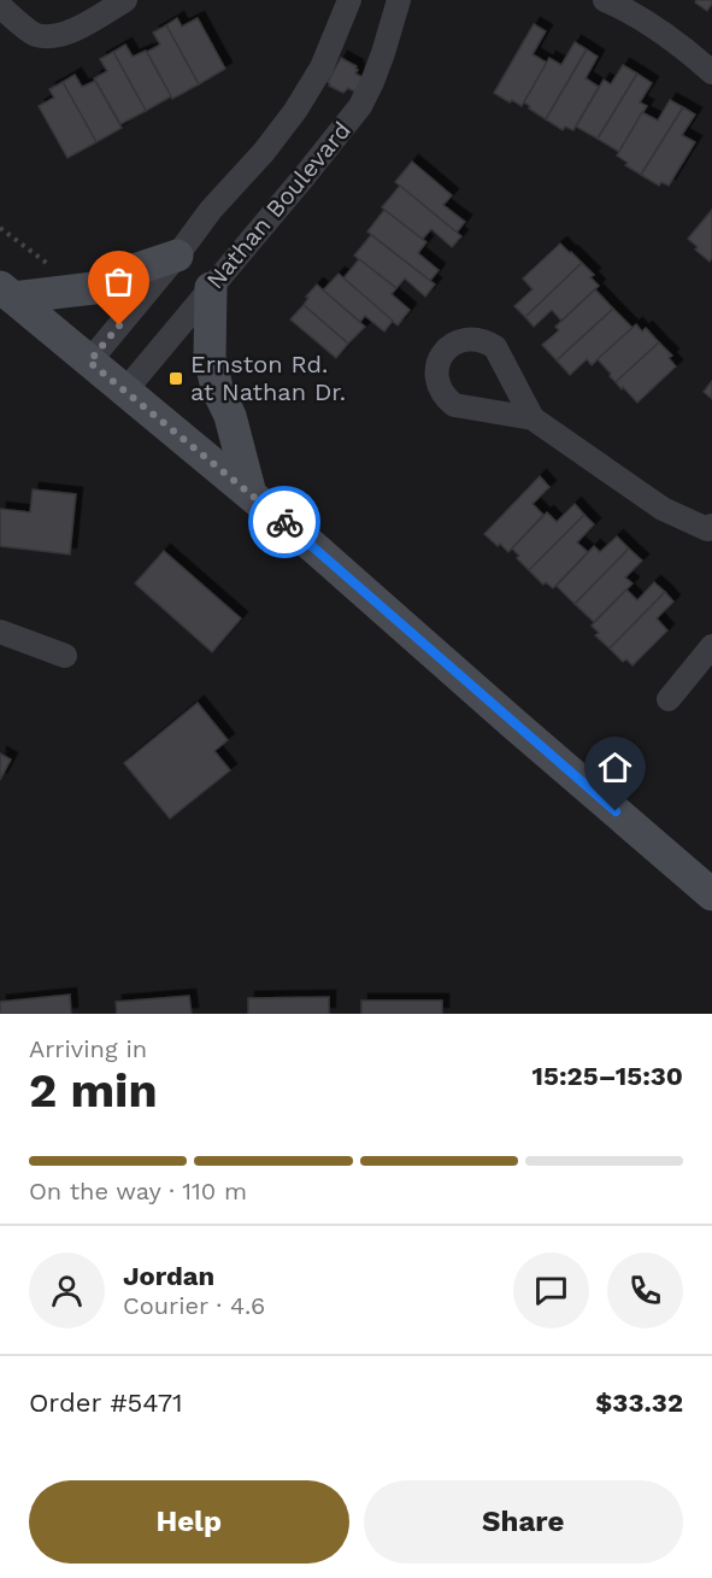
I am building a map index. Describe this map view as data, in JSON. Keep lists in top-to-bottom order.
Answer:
{
  "streets": {
    "street": ["Nathan Boulevard"]
  },
  "places": {
    "transit": ["Ernston Rd. at Nathan Dr."]
  },
  "page": {
    "heading": ["2 min", "Arriving in", "15:25–15:30"],
    "panel": [
      "Jordan",
      "Courier · 4.6",
      "Order #5471",
      "$33.32"
    ],
    "bar": "On the way · 110 m",
    "buttons": ["Help", "Share"]
  }
}
